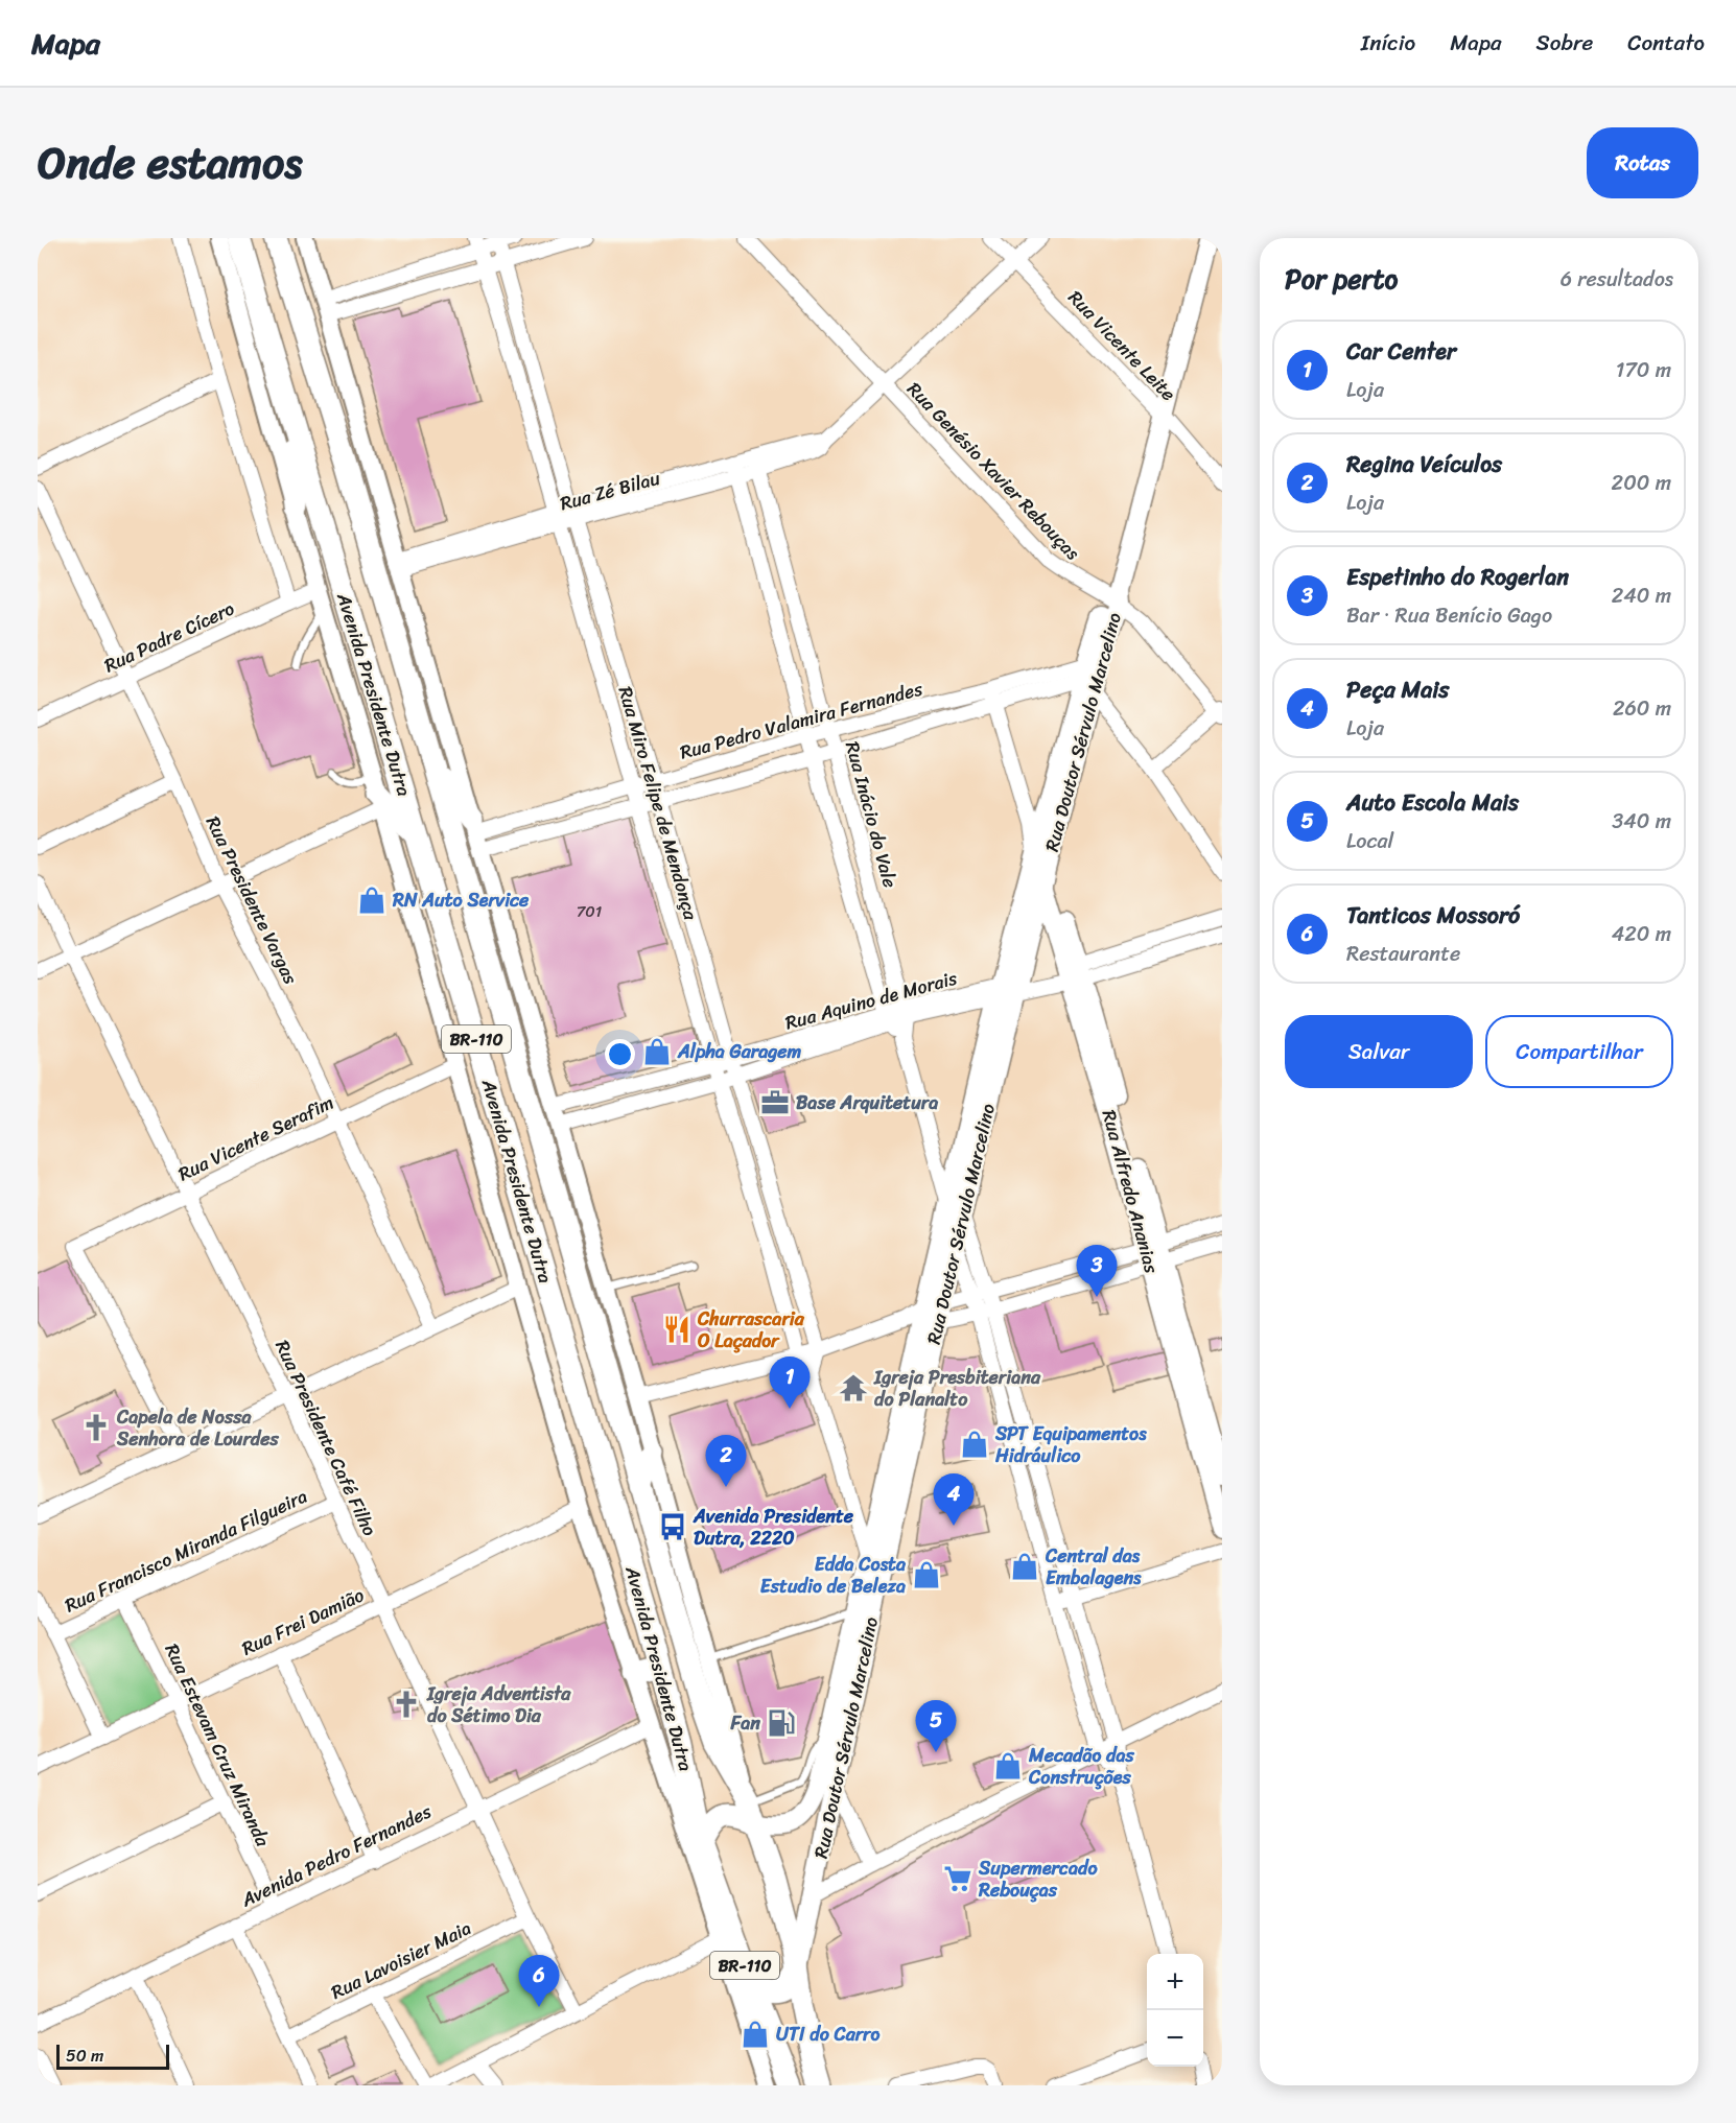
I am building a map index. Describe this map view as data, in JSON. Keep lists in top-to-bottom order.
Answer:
{
  "streets": {
    "main road": [
      "Avenida Presidente Dutra",
      "Rua Doutor Sérvulo Marcelino",
      "BR-110",
      "Rua Alfredo Ananias"
    ],
    "street": [
      "Rua Vicente Leite",
      "Rua Genésio Xavier Rebouças",
      "Rua Zé Bilau",
      "Rua Padre Cícero",
      "Rua Pedro Valamira Fernandes",
      "Rua Miro Felipe de Mendonça",
      "Rua Inácio do Vale",
      "Rua Presidente Vargas",
      "Rua Aquino de Morais",
      "Rua Vicente Serafim",
      "Rua Presidente Café Filho",
      "Rua Francisco Miranda Filgueira",
      "Rua Frei Damião",
      "Rua Estevam Cruz Miranda",
      "Avenida Pedro Fernandes",
      "Rua Lavoisier Maia"
    ]
  },
  "crossings": [
    ["Rua Vicente Leite", "Rua Zé Bilau"],
    ["Rua Vicente Leite", "Rua Doutor Sérvulo Marcelino"],
    ["Rua Genésio Xavier Rebouças", "Rua Zé Bilau"],
    ["Rua Genésio Xavier Rebouças", "Rua Doutor Sérvulo Marcelino"],
    ["Rua Zé Bilau", "Avenida Presidente Dutra"],
    ["Rua Zé Bilau", "Rua Miro Felipe de Mendonça"],
    ["Rua Zé Bilau", "Rua Inácio do Vale"],
    ["Rua Padre Cícero", "Avenida Presidente Dutra"],
    ["Rua Padre Cícero", "Rua Presidente Vargas"],
    ["Avenida Presidente Dutra", "Rua Pedro Valamira Fernandes"],
    ["Avenida Presidente Dutra", "Rua Doutor Sérvulo Marcelino"],
    ["Avenida Presidente Dutra", "Rua Aquino de Morais"],
    ["Avenida Presidente Dutra", "Rua Vicente Serafim"],
    ["Avenida Presidente Dutra", "Rua Frei Damião"],
    ["Avenida Presidente Dutra", "Avenida Pedro Fernandes"],
    ["Rua Pedro Valamira Fernandes", "Rua Doutor Sérvulo Marcelino"],
    ["Rua Pedro Valamira Fernandes", "Rua Miro Felipe de Mendonça"],
    ["Rua Pedro Valamira Fernandes", "Rua Inácio do Vale"],
    ["Rua Doutor Sérvulo Marcelino", "Rua Inácio do Vale"],
    ["Rua Doutor Sérvulo Marcelino", "Rua Aquino de Morais"],
    ["Rua Doutor Sérvulo Marcelino", "Rua Alfredo Ananias"],
    ["Rua Miro Felipe de Mendonça", "Rua Aquino de Morais"],
    ["Rua Inácio do Vale", "Rua Aquino de Morais"],
    ["Rua Presidente Vargas", "Rua Vicente Serafim"],
    ["Rua Aquino de Morais", "Rua Alfredo Ananias"],
    ["Rua Vicente Serafim", "Rua Presidente Café Filho"],
    ["Rua Presidente Café Filho", "Rua Francisco Miranda Filgueira"],
    ["Rua Presidente Café Filho", "Rua Frei Damião"],
    ["Rua Presidente Café Filho", "Avenida Pedro Fernandes"],
    ["Rua Presidente Café Filho", "Rua Lavoisier Maia"],
    ["Rua Francisco Miranda Filgueira", "Rua Estevam Cruz Miranda"],
    ["Rua Frei Damião", "Rua Estevam Cruz Miranda"],
    ["Rua Estevam Cruz Miranda", "Avenida Pedro Fernandes"]
  ],
  "places": {
    "shop": [
      "RN Auto Service",
      "Alpha Garagem",
      "SPT Equipamentos Hidráulico",
      "Central das Embalagens",
      "Edda Costa Estudio de Beleza",
      "Mecadão das Construções",
      "UTI do Carro"
    ],
    "office": ["Base Arquitetura"],
    "restaurant": ["Churrascaria O Laçador"],
    "temple": ["Igreja Presbiteriana do Planalto"],
    "church": ["Capela de Nossa Senhora de Lourdes", "Igreja Adventista do Sétimo Dia"],
    "bus stop": ["Avenida Presidente Dutra, 2220"],
    "fuel station": ["Fan"],
    "supermarket": ["Supermercado Rebouças"]
  },
  "house_numbers": ["701"],
  "scale_bar": "50 m",
  "page": {
    "header": "Mapa",
    "nav": [
      "Início",
      "Mapa",
      "Sobre",
      "Contato"
    ],
    "title": "Onde estamos",
    "buttons": [
      "Rotas",
      ["Salvar", "Compartilhar"]
    ],
    "heading": ["Por perto", "6 resultados"],
    "list": [
      {
        "mark": "1",
        "name": "Car Center",
        "note": "Loja",
        "value": "170 m"
      },
      {
        "mark": "2",
        "name": "Regina Veículos",
        "note": "Loja",
        "value": "200 m"
      },
      {
        "mark": "3",
        "name": "Espetinho do Rogerlan",
        "note": "Bar · Rua Benício Gago",
        "value": "240 m"
      },
      {
        "mark": "4",
        "name": "Peça Mais",
        "note": "Loja",
        "value": "260 m"
      },
      {
        "mark": "5",
        "name": "Auto Escola Mais",
        "note": "Local",
        "value": "340 m"
      },
      {
        "mark": "6",
        "name": "Tanticos Mossoró",
        "note": "Restaurante",
        "value": "420 m"
      }
    ],
    "pins": [
      "3",
      "1",
      "2",
      "4",
      "5",
      "6"
    ],
    "map_buttons": ["+", "−"],
    "scale": "50 m"
  }
}
